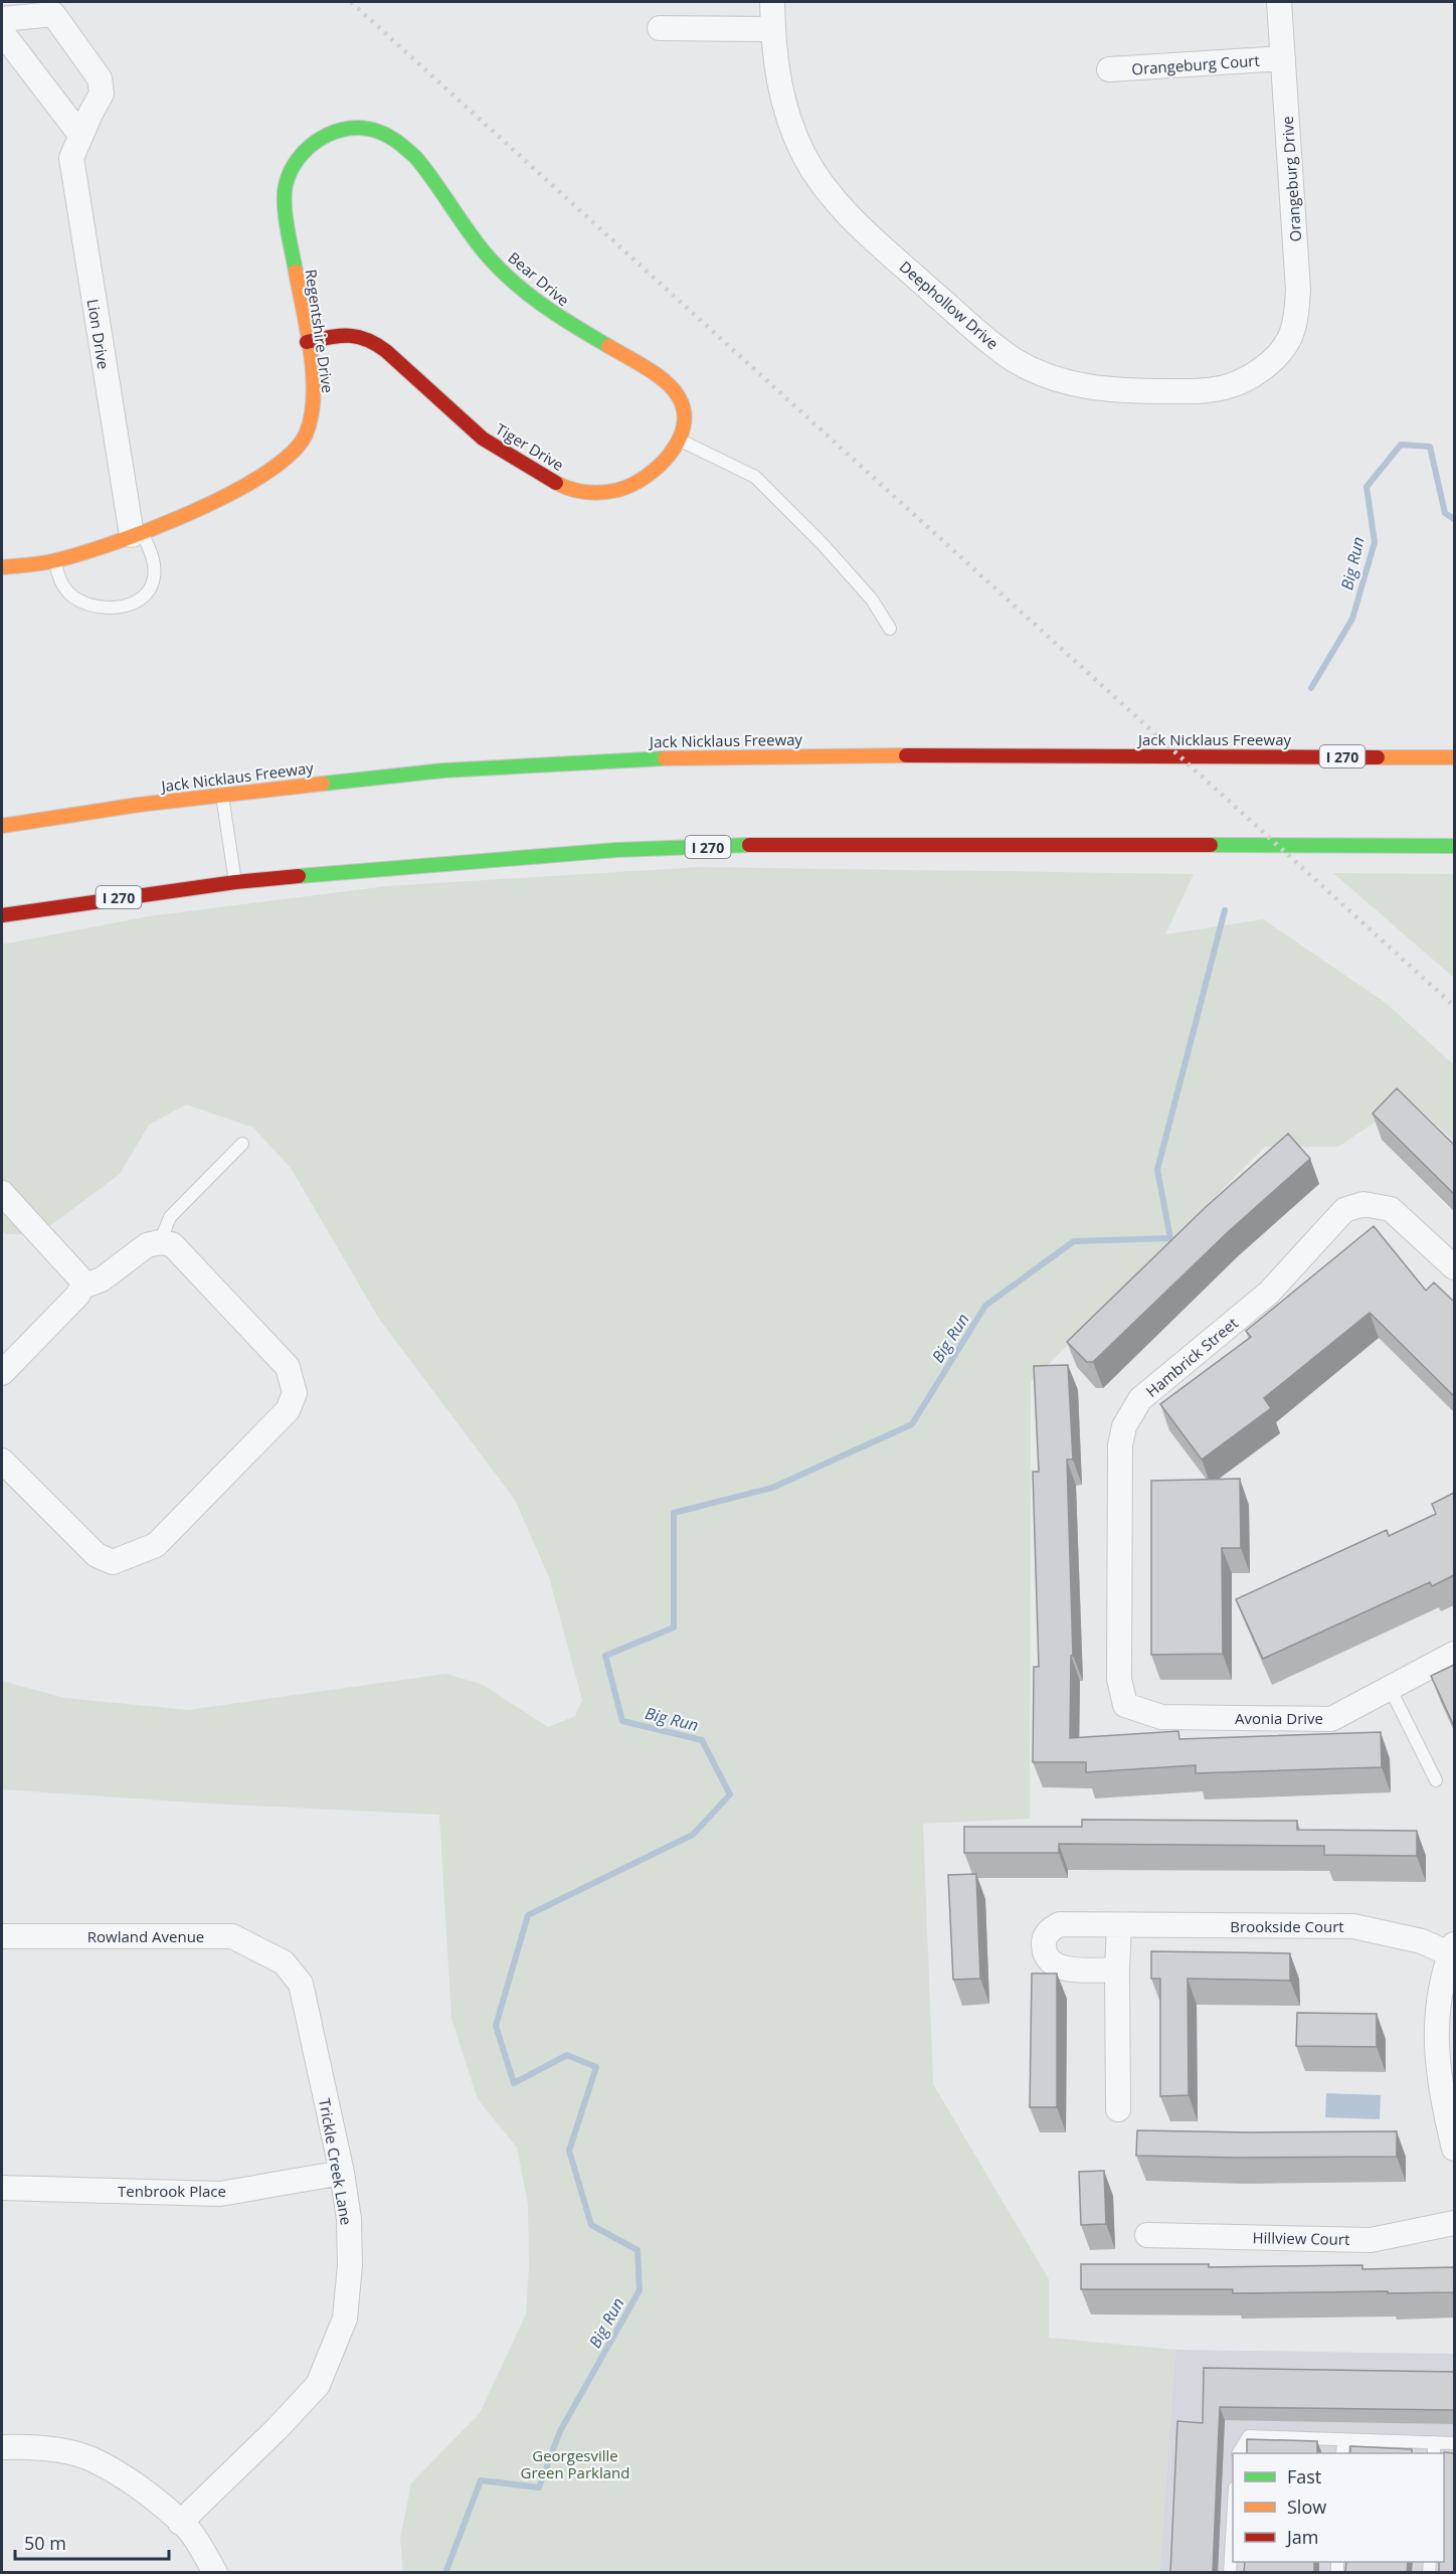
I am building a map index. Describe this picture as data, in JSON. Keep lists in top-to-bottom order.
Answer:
{
  "streets": {
    "main road": [
      "Bear Drive",
      "Regentshire Drive",
      "Tiger Drive",
      "Jack Nicklaus Freeway",
      "I 270"
    ],
    "street": [
      "Orangeburg Court",
      "Orangeburg Drive",
      "Deephollow Drive",
      "Lion Drive",
      "Hambrick Street",
      "Avonia Drive",
      "Brookside Court",
      "Rowland Avenue",
      "Trickle Creek Lane",
      "Tenbrook Place",
      "Hillview Court"
    ]
  },
  "crossings": [
    ["Orangeburg Court", "Orangeburg Drive"],
    ["Orangeburg Drive", "Deephollow Drive"],
    ["Bear Drive", "Regentshire Drive"],
    ["Bear Drive", "Tiger Drive"],
    ["Regentshire Drive", "Lion Drive"],
    ["Regentshire Drive", "Tiger Drive"],
    ["Hambrick Street", "Avonia Drive"],
    ["Rowland Avenue", "Trickle Creek Lane"],
    ["Trickle Creek Lane", "Tenbrook Place"]
  ],
  "water": ["Big Run"],
  "parks": ["Georgesville Green Parkland"],
  "legend": ["Fast", "Slow", "Jam"],
  "scale_bar": "50 m"
}
